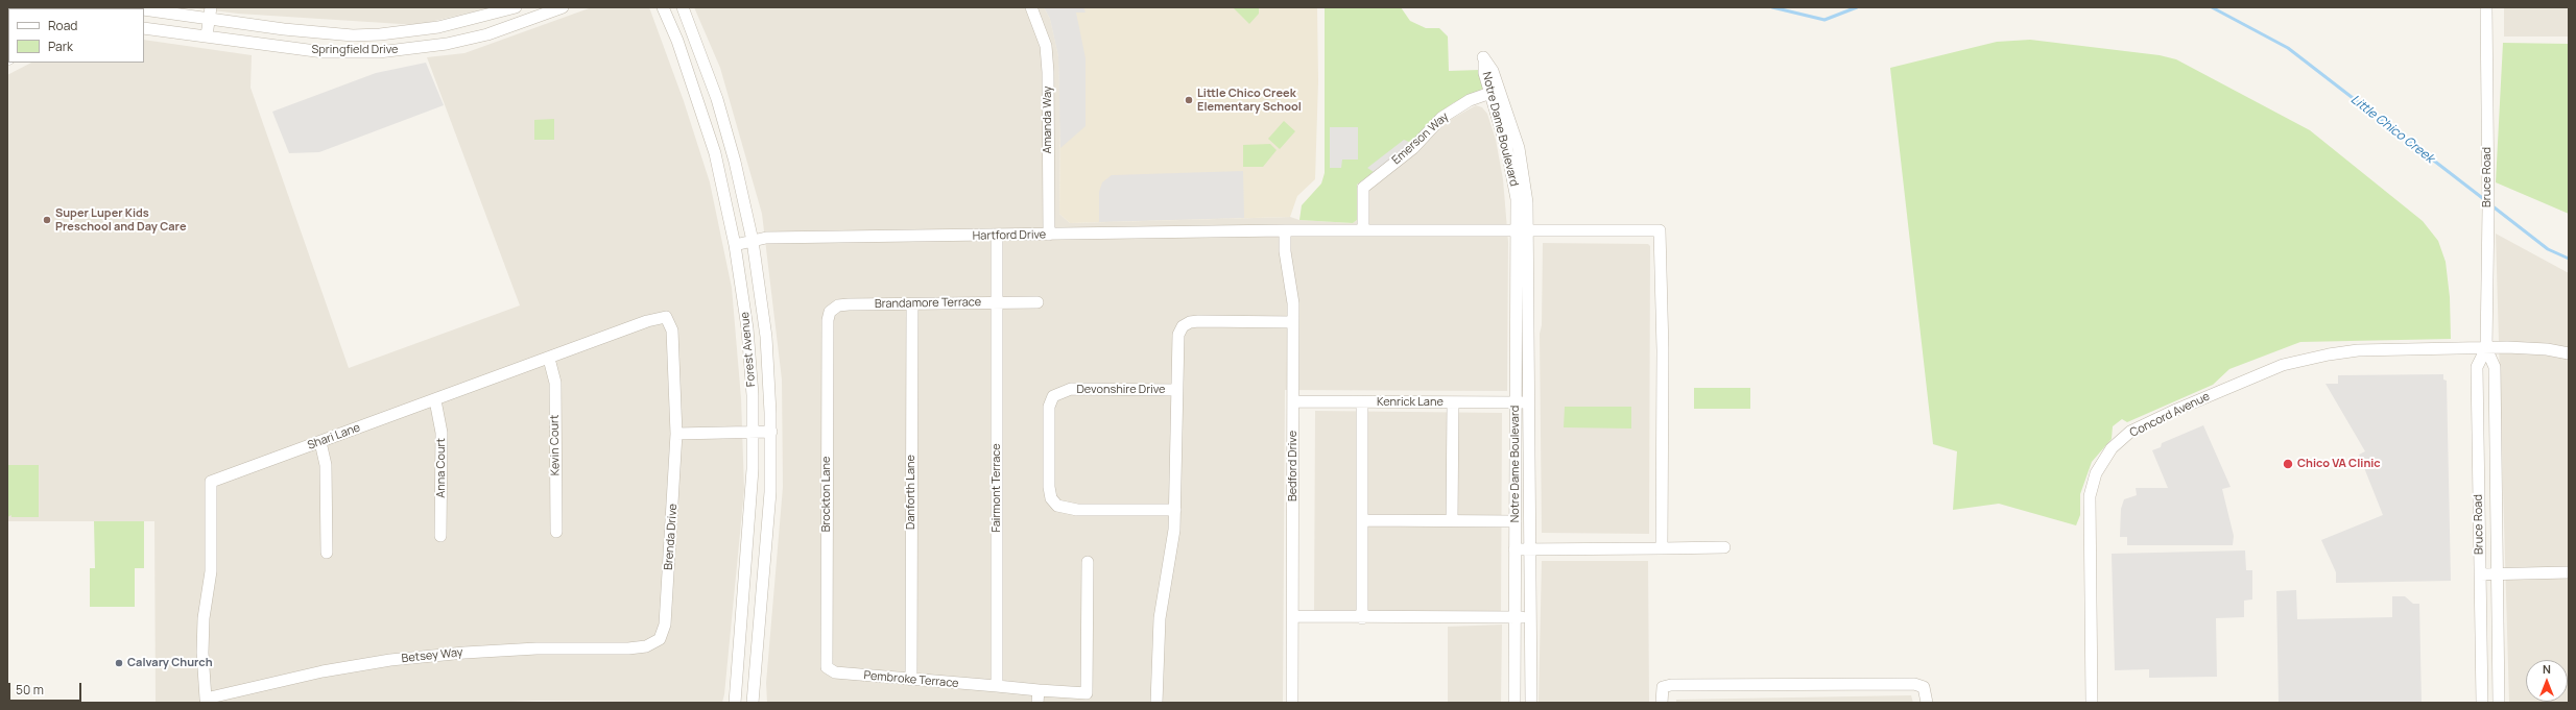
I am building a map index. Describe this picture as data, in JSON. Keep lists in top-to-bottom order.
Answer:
{
  "streets": {
    "street": [
      "Springfield Drive",
      "Amanda Way",
      "Notre Dame Boulevard",
      "Emerson Way",
      "Bruce Road",
      "Hartford Drive",
      "Brandamore Terrace",
      "Forest Avenue",
      "Devonshire Drive",
      "Kenrick Lane",
      "Concord Avenue",
      "Shari Lane",
      "Kevin Court",
      "Bedford Drive",
      "Anna Court",
      "Fairmont Terrace",
      "Danforth Lane",
      "Brockton Lane",
      "Brenda Drive",
      "Betsey Way",
      "Pembroke Terrace"
    ]
  },
  "crossings": [
    ["Amanda Way", "Hartford Drive"],
    ["Notre Dame Boulevard", "Emerson Way"],
    ["Notre Dame Boulevard", "Hartford Drive"],
    ["Notre Dame Boulevard", "Kenrick Lane"],
    ["Emerson Way", "Hartford Drive"],
    ["Bruce Road", "Concord Avenue"],
    ["Hartford Drive", "Forest Avenue"],
    ["Hartford Drive", "Bedford Drive"],
    ["Hartford Drive", "Fairmont Terrace"],
    ["Brandamore Terrace", "Fairmont Terrace"],
    ["Brandamore Terrace", "Danforth Lane"],
    ["Brandamore Terrace", "Brockton Lane"],
    ["Kenrick Lane", "Bedford Drive"],
    ["Shari Lane", "Kevin Court"],
    ["Shari Lane", "Anna Court"],
    ["Shari Lane", "Brenda Drive"],
    ["Shari Lane", "Betsey Way"],
    ["Fairmont Terrace", "Pembroke Terrace"],
    ["Danforth Lane", "Pembroke Terrace"],
    ["Brockton Lane", "Pembroke Terrace"],
    ["Brenda Drive", "Betsey Way"]
  ],
  "water": ["Little Chico Creek"],
  "places": [
    "Little Chico Creek Elementary School",
    "Super Luper Kids Preschool and Day Care",
    "Chico VA Clinic",
    "Calvary Church"
  ],
  "legend": ["Road", "Park"],
  "scale_bar": "50 m",
  "north": "top"
}
